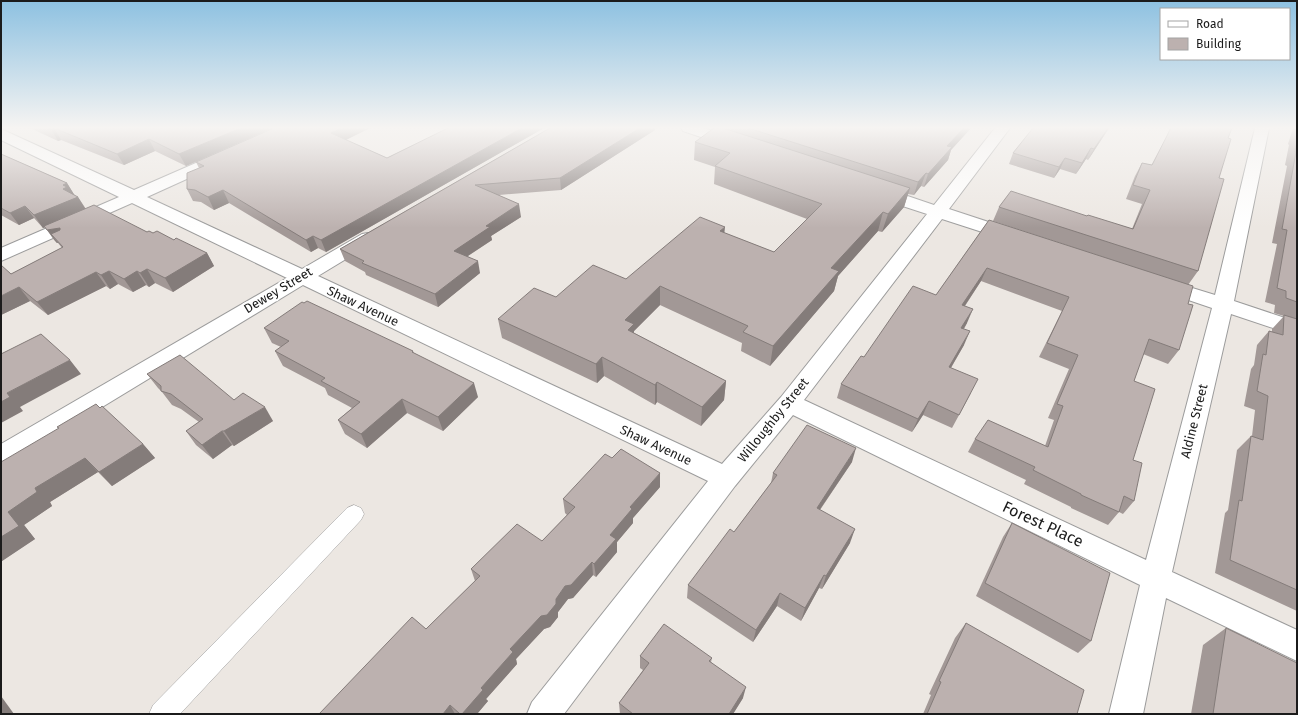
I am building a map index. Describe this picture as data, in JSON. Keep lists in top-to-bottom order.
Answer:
{
  "streets": {
    "street": [
      "Dewey Street",
      "Shaw Avenue",
      "Willoughby Street",
      "Aldine Street",
      "Forest Place"
    ]
  },
  "crossings": [
    ["Dewey Street", "Shaw Avenue"],
    ["Shaw Avenue", "Willoughby Street"],
    ["Willoughby Street", "Forest Place"],
    ["Aldine Street", "Forest Place"]
  ],
  "legend": ["Road", "Building"]
}
